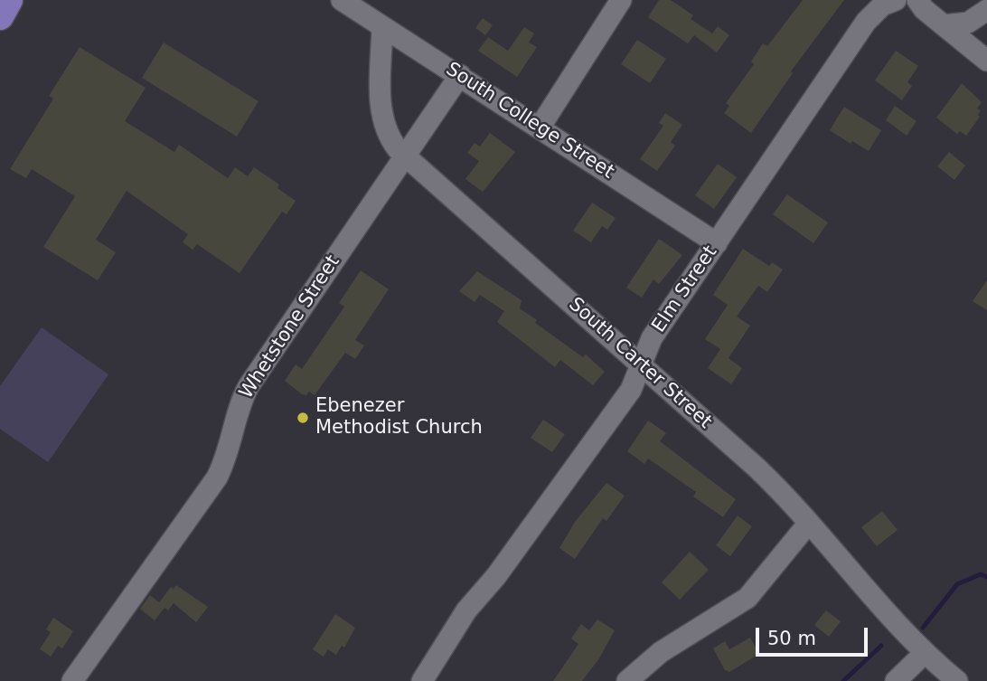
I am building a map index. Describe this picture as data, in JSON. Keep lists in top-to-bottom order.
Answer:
{
  "streets": {
    "street": [
      "South College Street",
      "Elm Street",
      "Whetstone Street",
      "South Carter Street"
    ]
  },
  "crossings": [
    ["South College Street", "Elm Street"],
    ["South College Street", "Whetstone Street"],
    ["South College Street", "South Carter Street"],
    ["Elm Street", "South Carter Street"],
    ["Whetstone Street", "South Carter Street"]
  ],
  "places": ["Ebenezer Methodist Church"],
  "scale_bar": "50 m"
}
